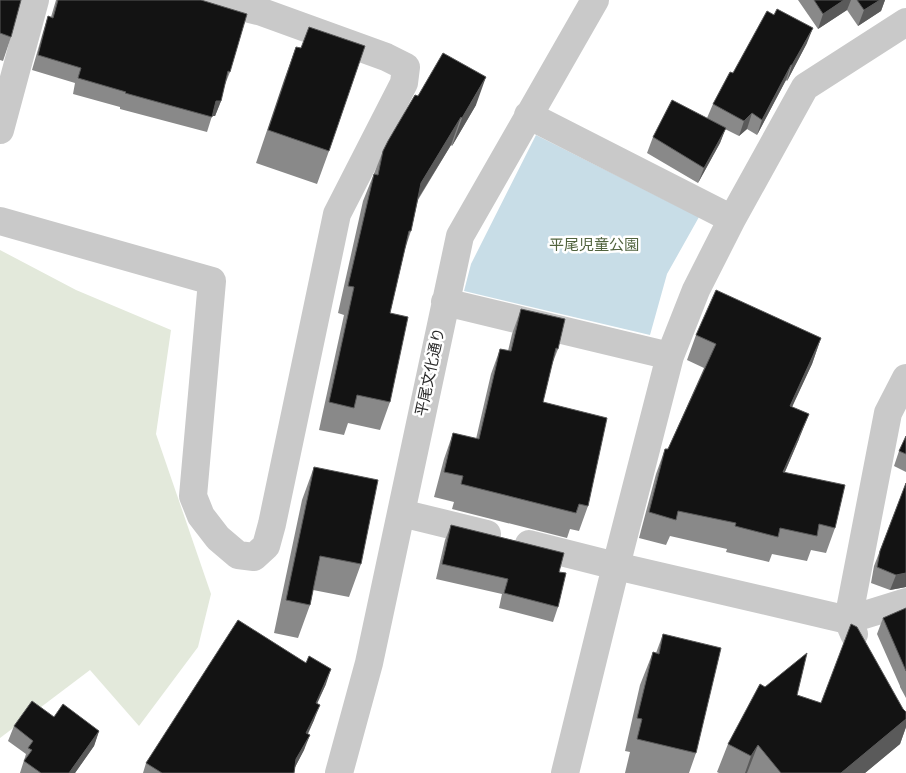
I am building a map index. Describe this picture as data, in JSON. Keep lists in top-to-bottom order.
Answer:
{
  "streets": {
    "street": ["平尾文化通り"]
  },
  "parks": ["平尾児童公園"]
}
